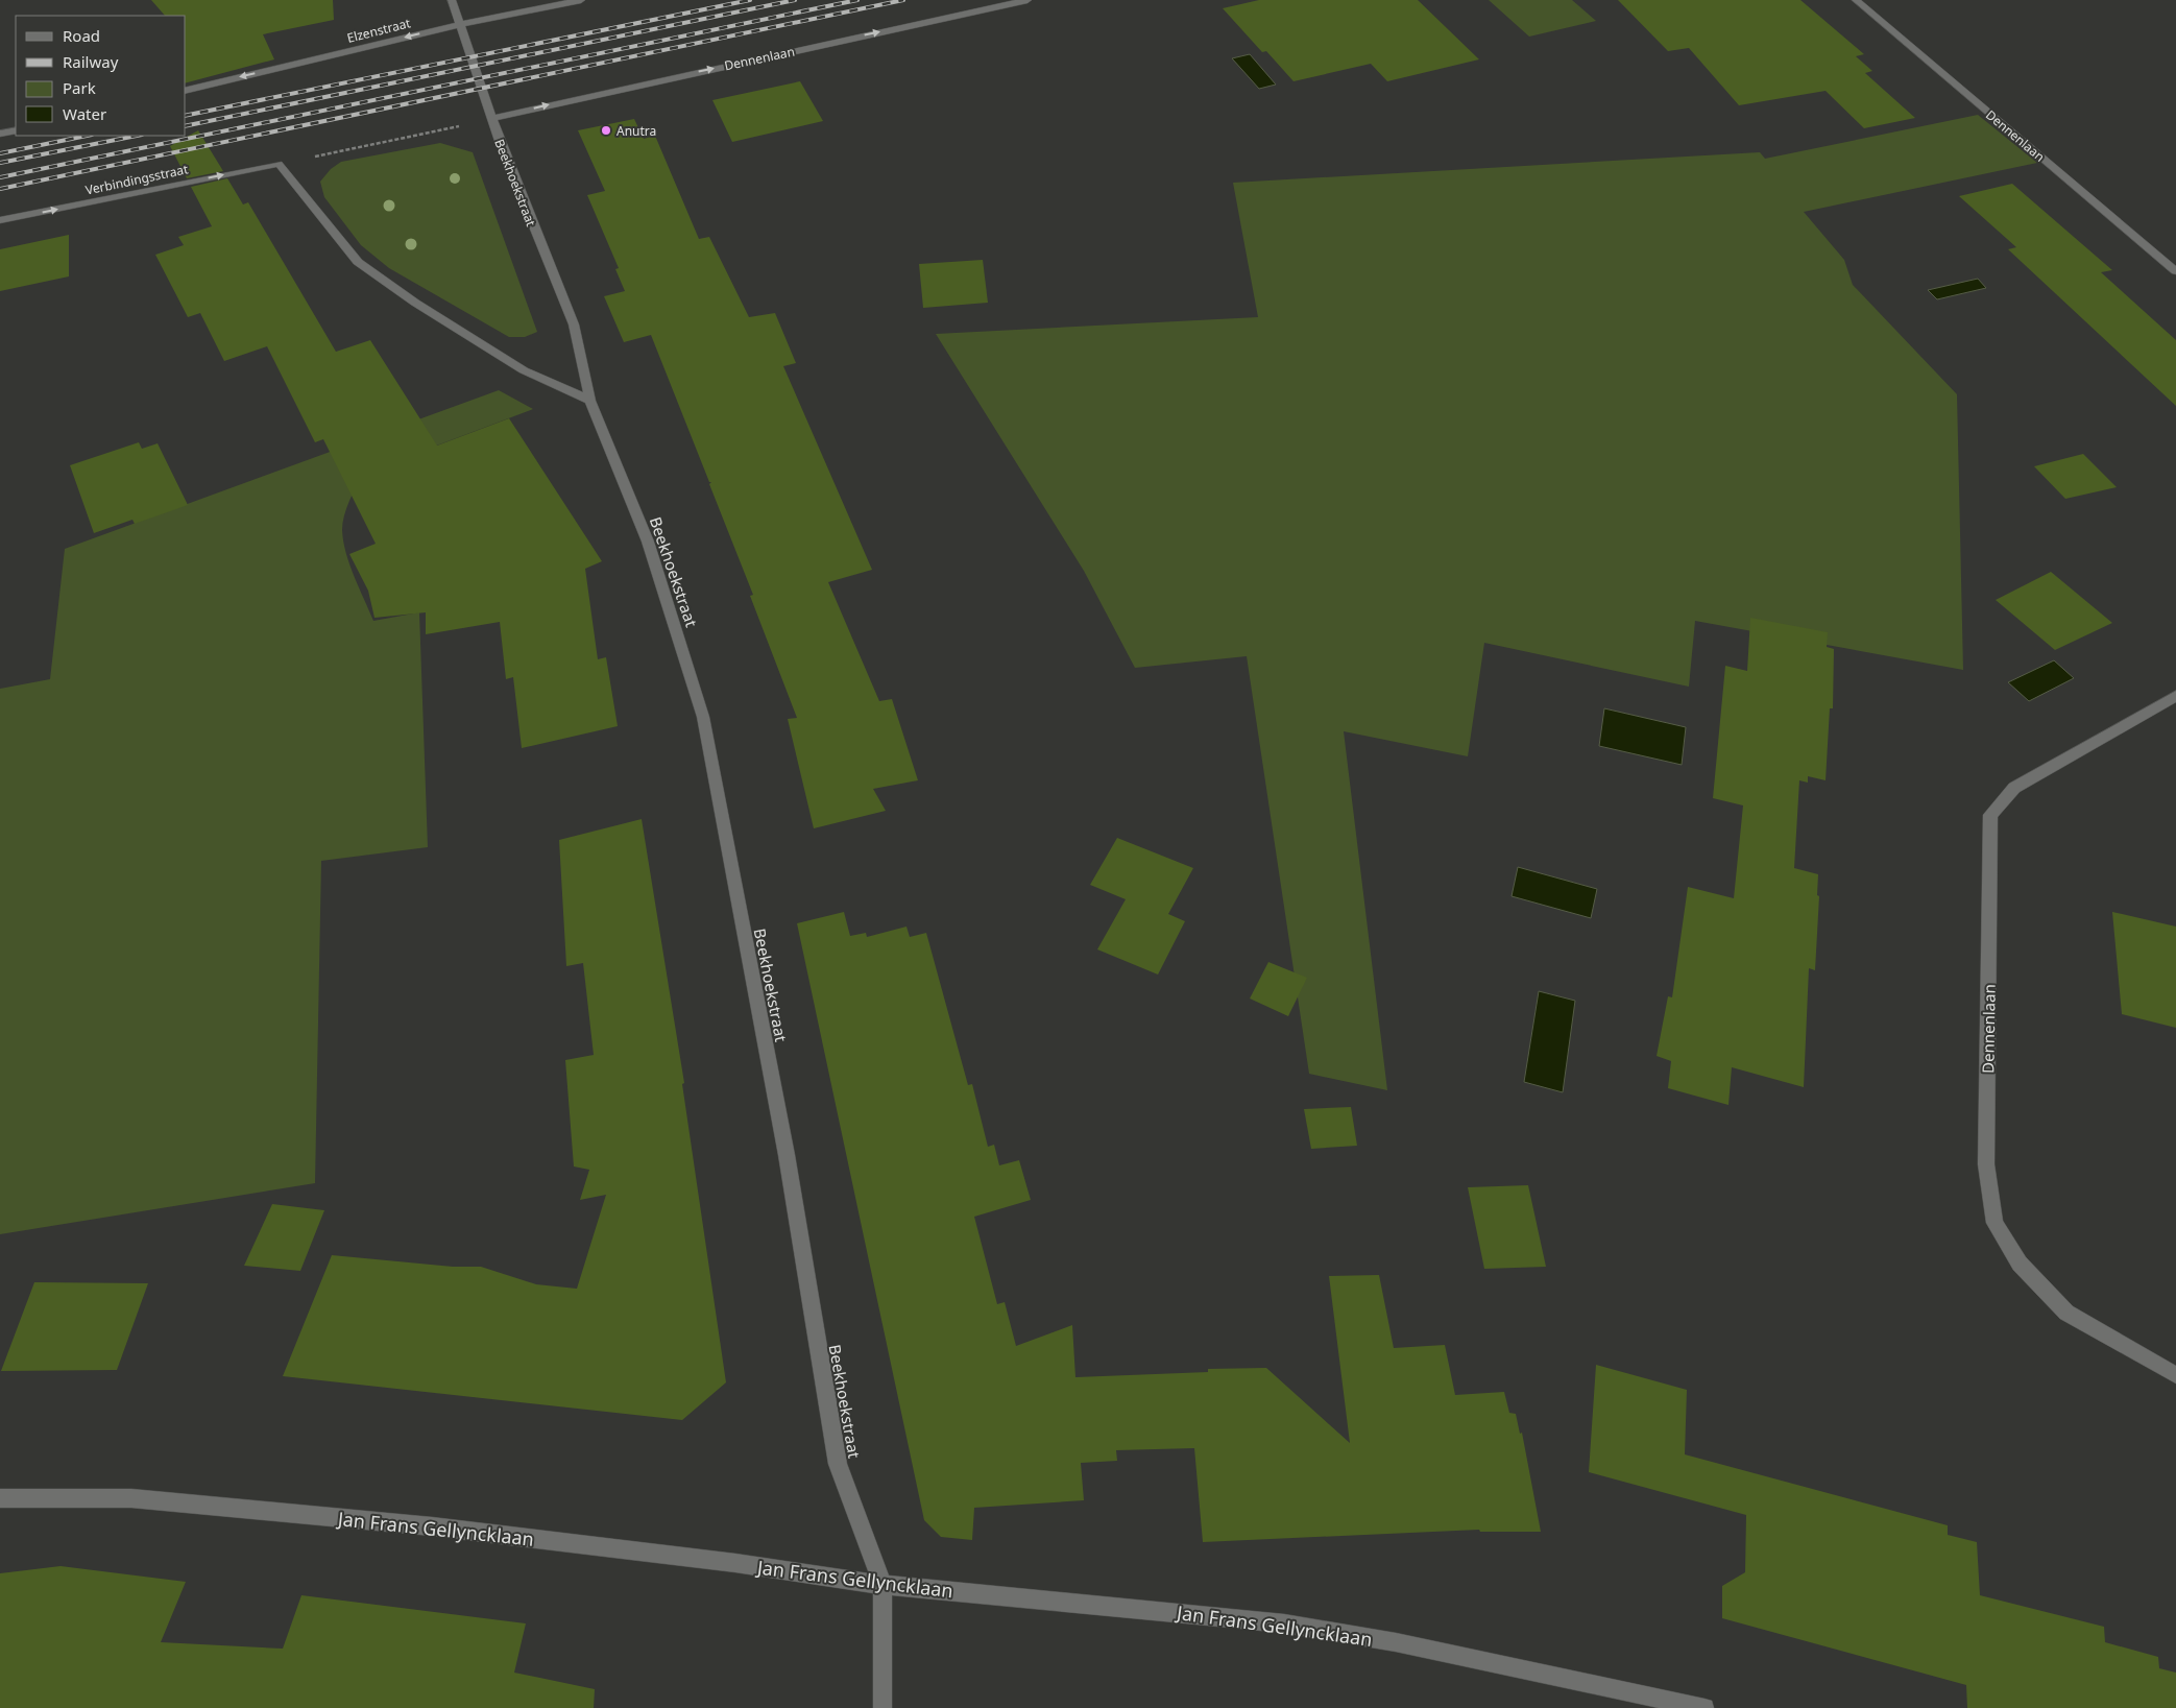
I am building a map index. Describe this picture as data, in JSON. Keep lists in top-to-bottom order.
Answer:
{
  "streets": {
    "street": [
      "Elzenstraat",
      "Dennenlaan",
      "Verbindingsstraat",
      "Beekhoekstraat",
      "Jan Frans Gellyncklaan"
    ]
  },
  "crossings": [
    ["Elzenstraat", "Beekhoekstraat"],
    ["Dennenlaan", "Beekhoekstraat"],
    ["Beekhoekstraat", "Jan Frans Gellyncklaan"]
  ],
  "one_way": ["Elzenstraat", "Verbindingsstraat"],
  "places": ["Anutra"],
  "legend": [
    "Road",
    "Railway",
    "Park",
    "Water"
  ]
}
